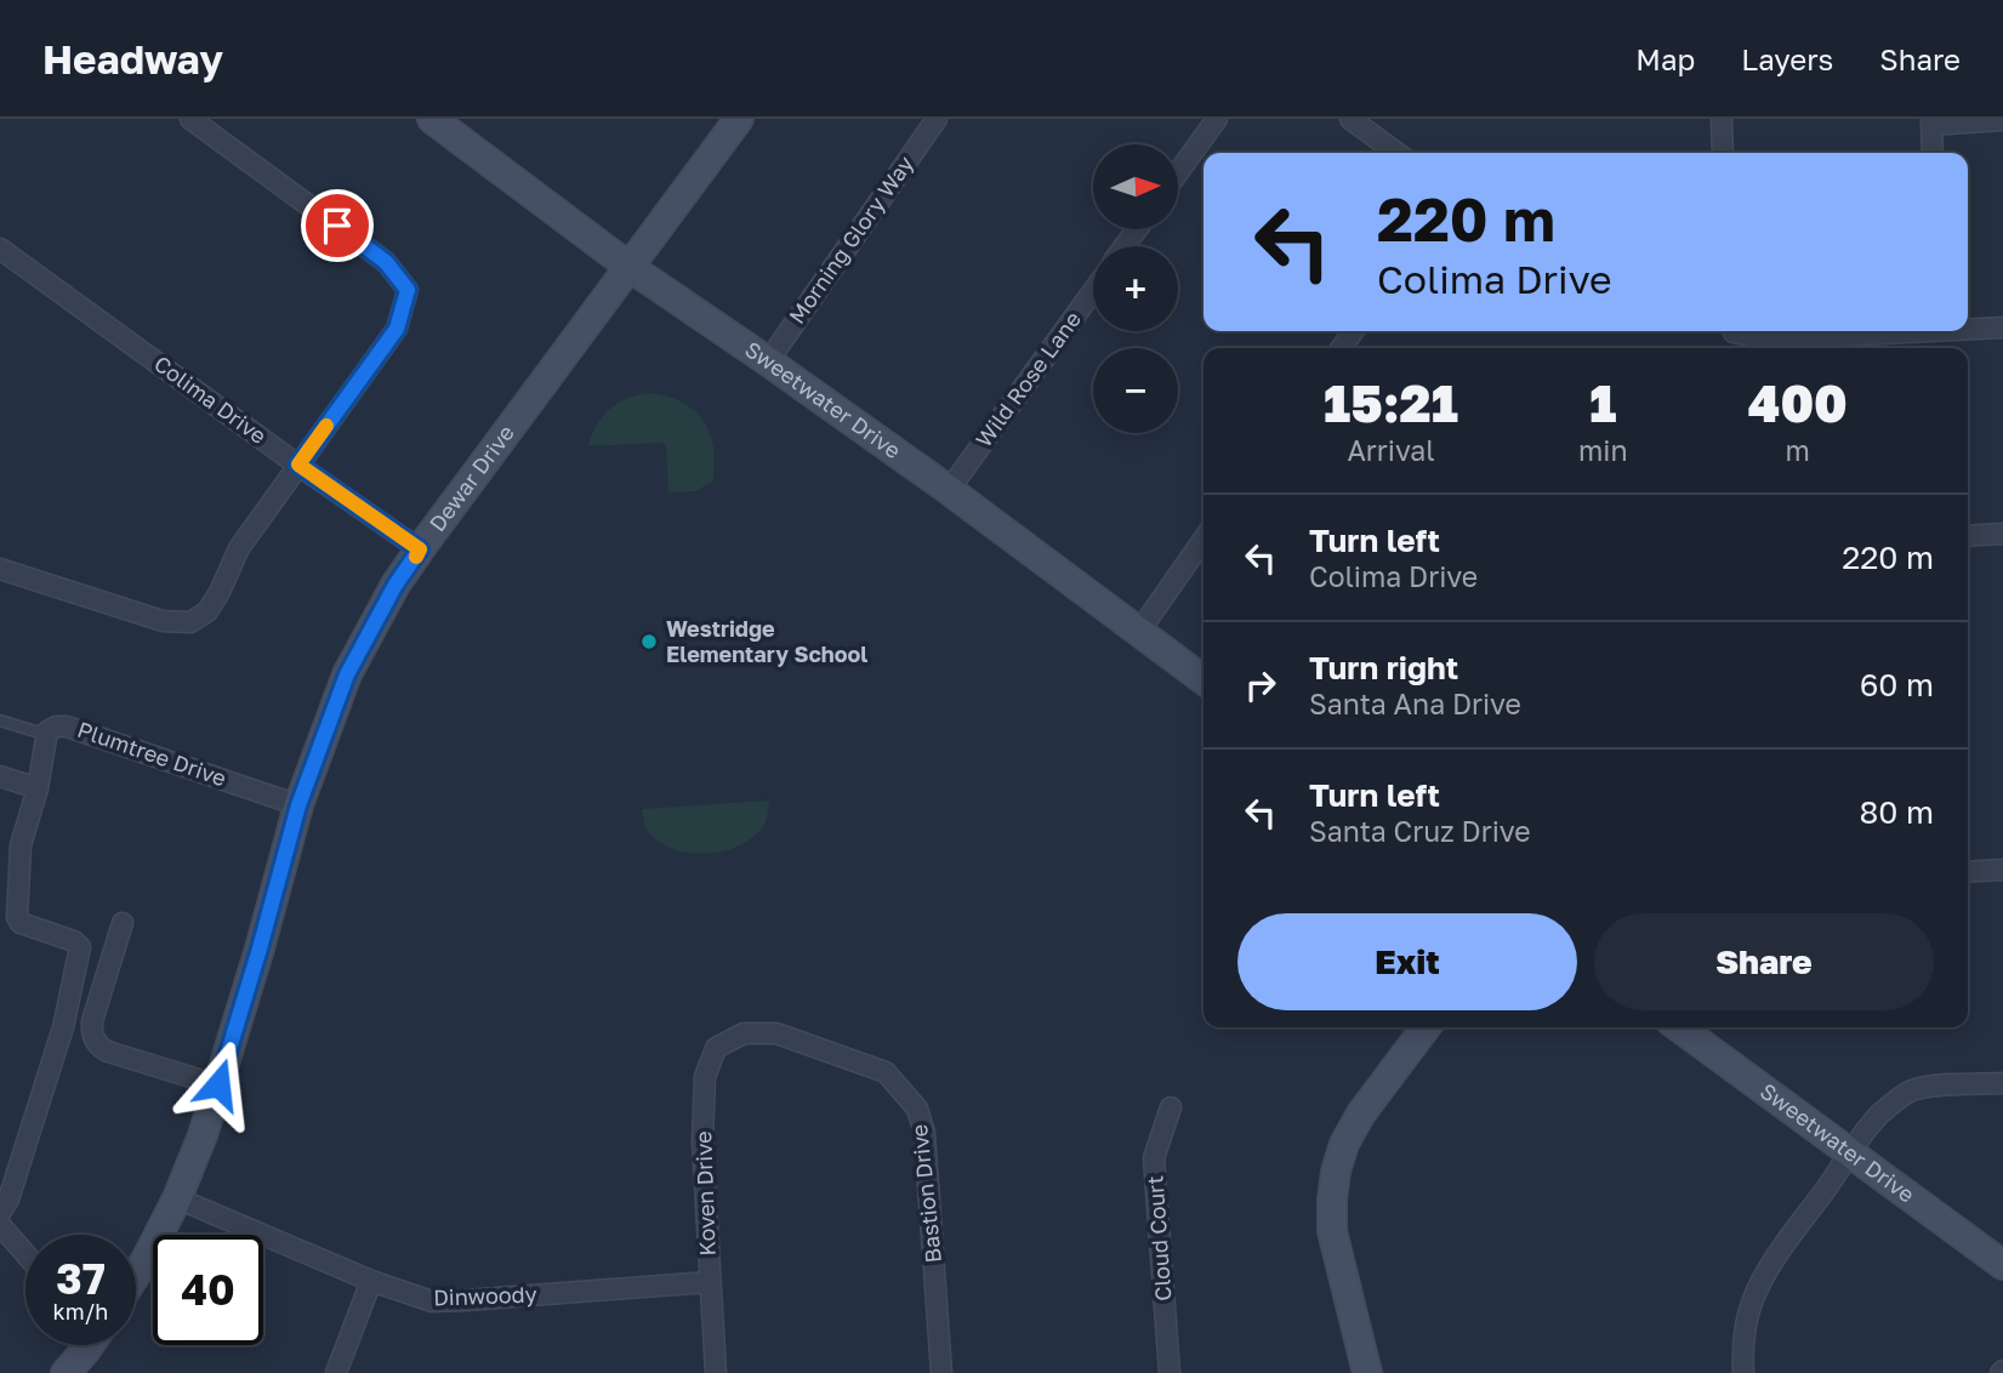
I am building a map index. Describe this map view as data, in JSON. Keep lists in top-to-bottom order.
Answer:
{
  "streets": {
    "street": [
      "Morning Glory Way",
      "Wild Rose Lane",
      "Colima Drive",
      "Sweetwater Drive",
      "Dewar Drive",
      "Plumtree Drive",
      "Koven Drive",
      "Bastion Drive",
      "Cloud Court",
      "Dinwoody"
    ]
  },
  "crossings": [
    ["Morning Glory Way", "Sweetwater Drive"],
    ["Wild Rose Lane", "Sweetwater Drive"],
    ["Colima Drive", "Dewar Drive"],
    ["Sweetwater Drive", "Dewar Drive"],
    ["Dewar Drive", "Plumtree Drive"],
    ["Dewar Drive", "Dinwoody"],
    ["Koven Drive", "Bastion Drive"],
    ["Koven Drive", "Dinwoody"]
  ],
  "places": ["Westridge Elementary School"],
  "north": "right",
  "page": {
    "header": "Headway",
    "nav": ["Map", "Layers", "Share"],
    "map_buttons": ["+", "−"],
    "turn": ["220 m", "Colima Drive"],
    "eta": [
      "15:21",
      "Arrival",
      "1",
      "min",
      "400",
      "m"
    ],
    "list": [
      {
        "name": "Turn left",
        "note": "Colima Drive",
        "value": "220 m"
      },
      {
        "name": "Turn right",
        "note": "Santa Ana Drive",
        "value": "60 m"
      },
      {
        "name": "Turn left",
        "note": "Santa Cruz Drive",
        "value": "80 m"
      }
    ],
    "buttons": ["Exit", "Share"],
    "speed": "37 km/h",
    "limit": "40"
  }
}
